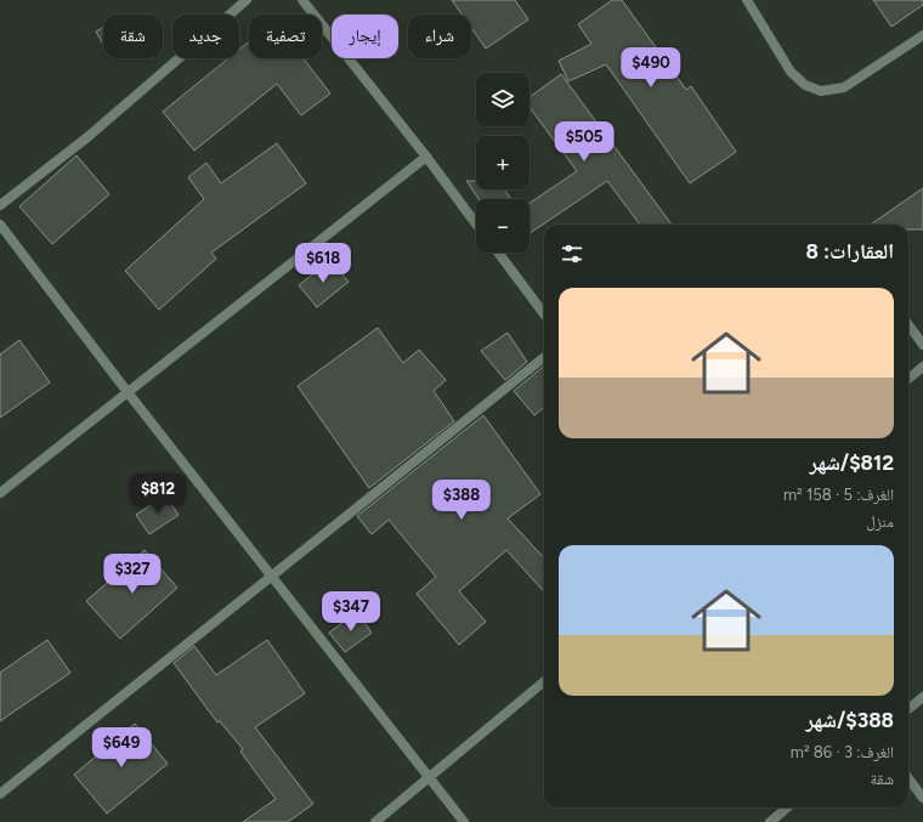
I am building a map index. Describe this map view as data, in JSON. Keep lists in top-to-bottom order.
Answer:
{
  "page": {
    "chip": [
      "شراء",
      "إيجار",
      "تصفية",
      "جديد",
      "شقة"
    ],
    "price": [
      "$490",
      "$505",
      "$618",
      "$812",
      "$388",
      "$327",
      "$347",
      "$649"
    ],
    "map_buttons": ["+", "−"],
    "heading": "العقارات: 8",
    "list": [
      {
        "name": "$812/شهر",
        "note": "الغرف: 5 · 158 m² · منزل"
      },
      {
        "name": "$388/شهر",
        "note": "الغرف: 3 · 86 m² · شقة"
      }
    ]
  }
}
